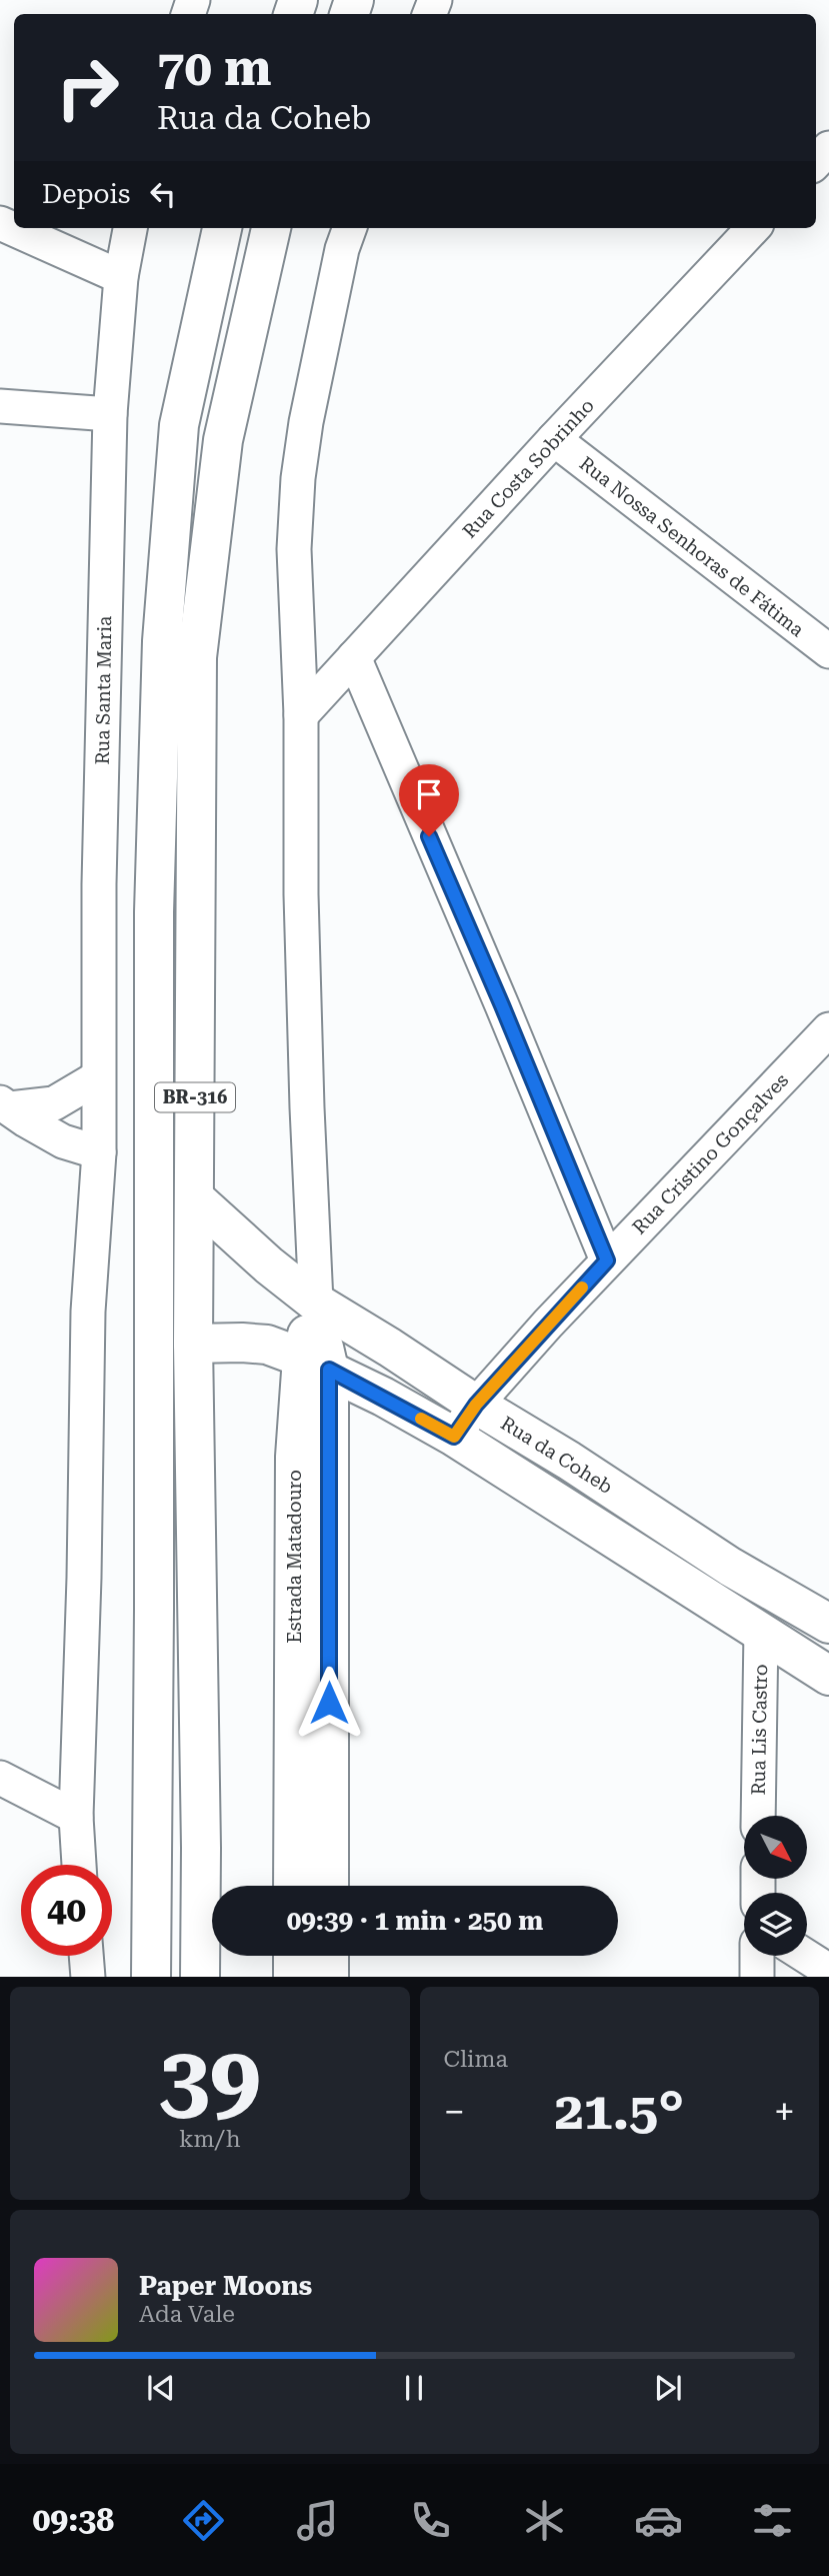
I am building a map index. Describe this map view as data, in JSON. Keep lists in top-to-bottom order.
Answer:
{
  "streets": {
    "main road": ["BR-316", "Rua da Coheb", "Estrada Matadouro"],
    "street": [
      "Rua Costa Sobrinho",
      "Rua Nossa Senhoras de Fátima",
      "Rua Santa Maria",
      "Rua Cristino Gonçalves",
      "Rua Lis Castro"
    ]
  },
  "crossings": [
    ["Rua Costa Sobrinho", "Rua Nossa Senhoras de Fátima"],
    ["BR-316", "Rua da Coheb"],
    ["Rua Cristino Gonçalves", "Rua da Coheb"],
    ["Rua da Coheb", "Estrada Matadouro"],
    ["Rua da Coheb", "Rua Lis Castro"]
  ],
  "north": "bottom right",
  "page": {
    "turn": ["70 m", "Rua da Coheb"],
    "then": "Depois",
    "limit": "40",
    "trip": "09:39 · 1 min · 250 m",
    "tile": [
      ["39", "km/h"],
      "Clima"
    ],
    "heat": ["−", "21.5°", "+"],
    "song": ["Paper Moons", "Ada Vale"],
    "tabs": "09:38"
  }
}
